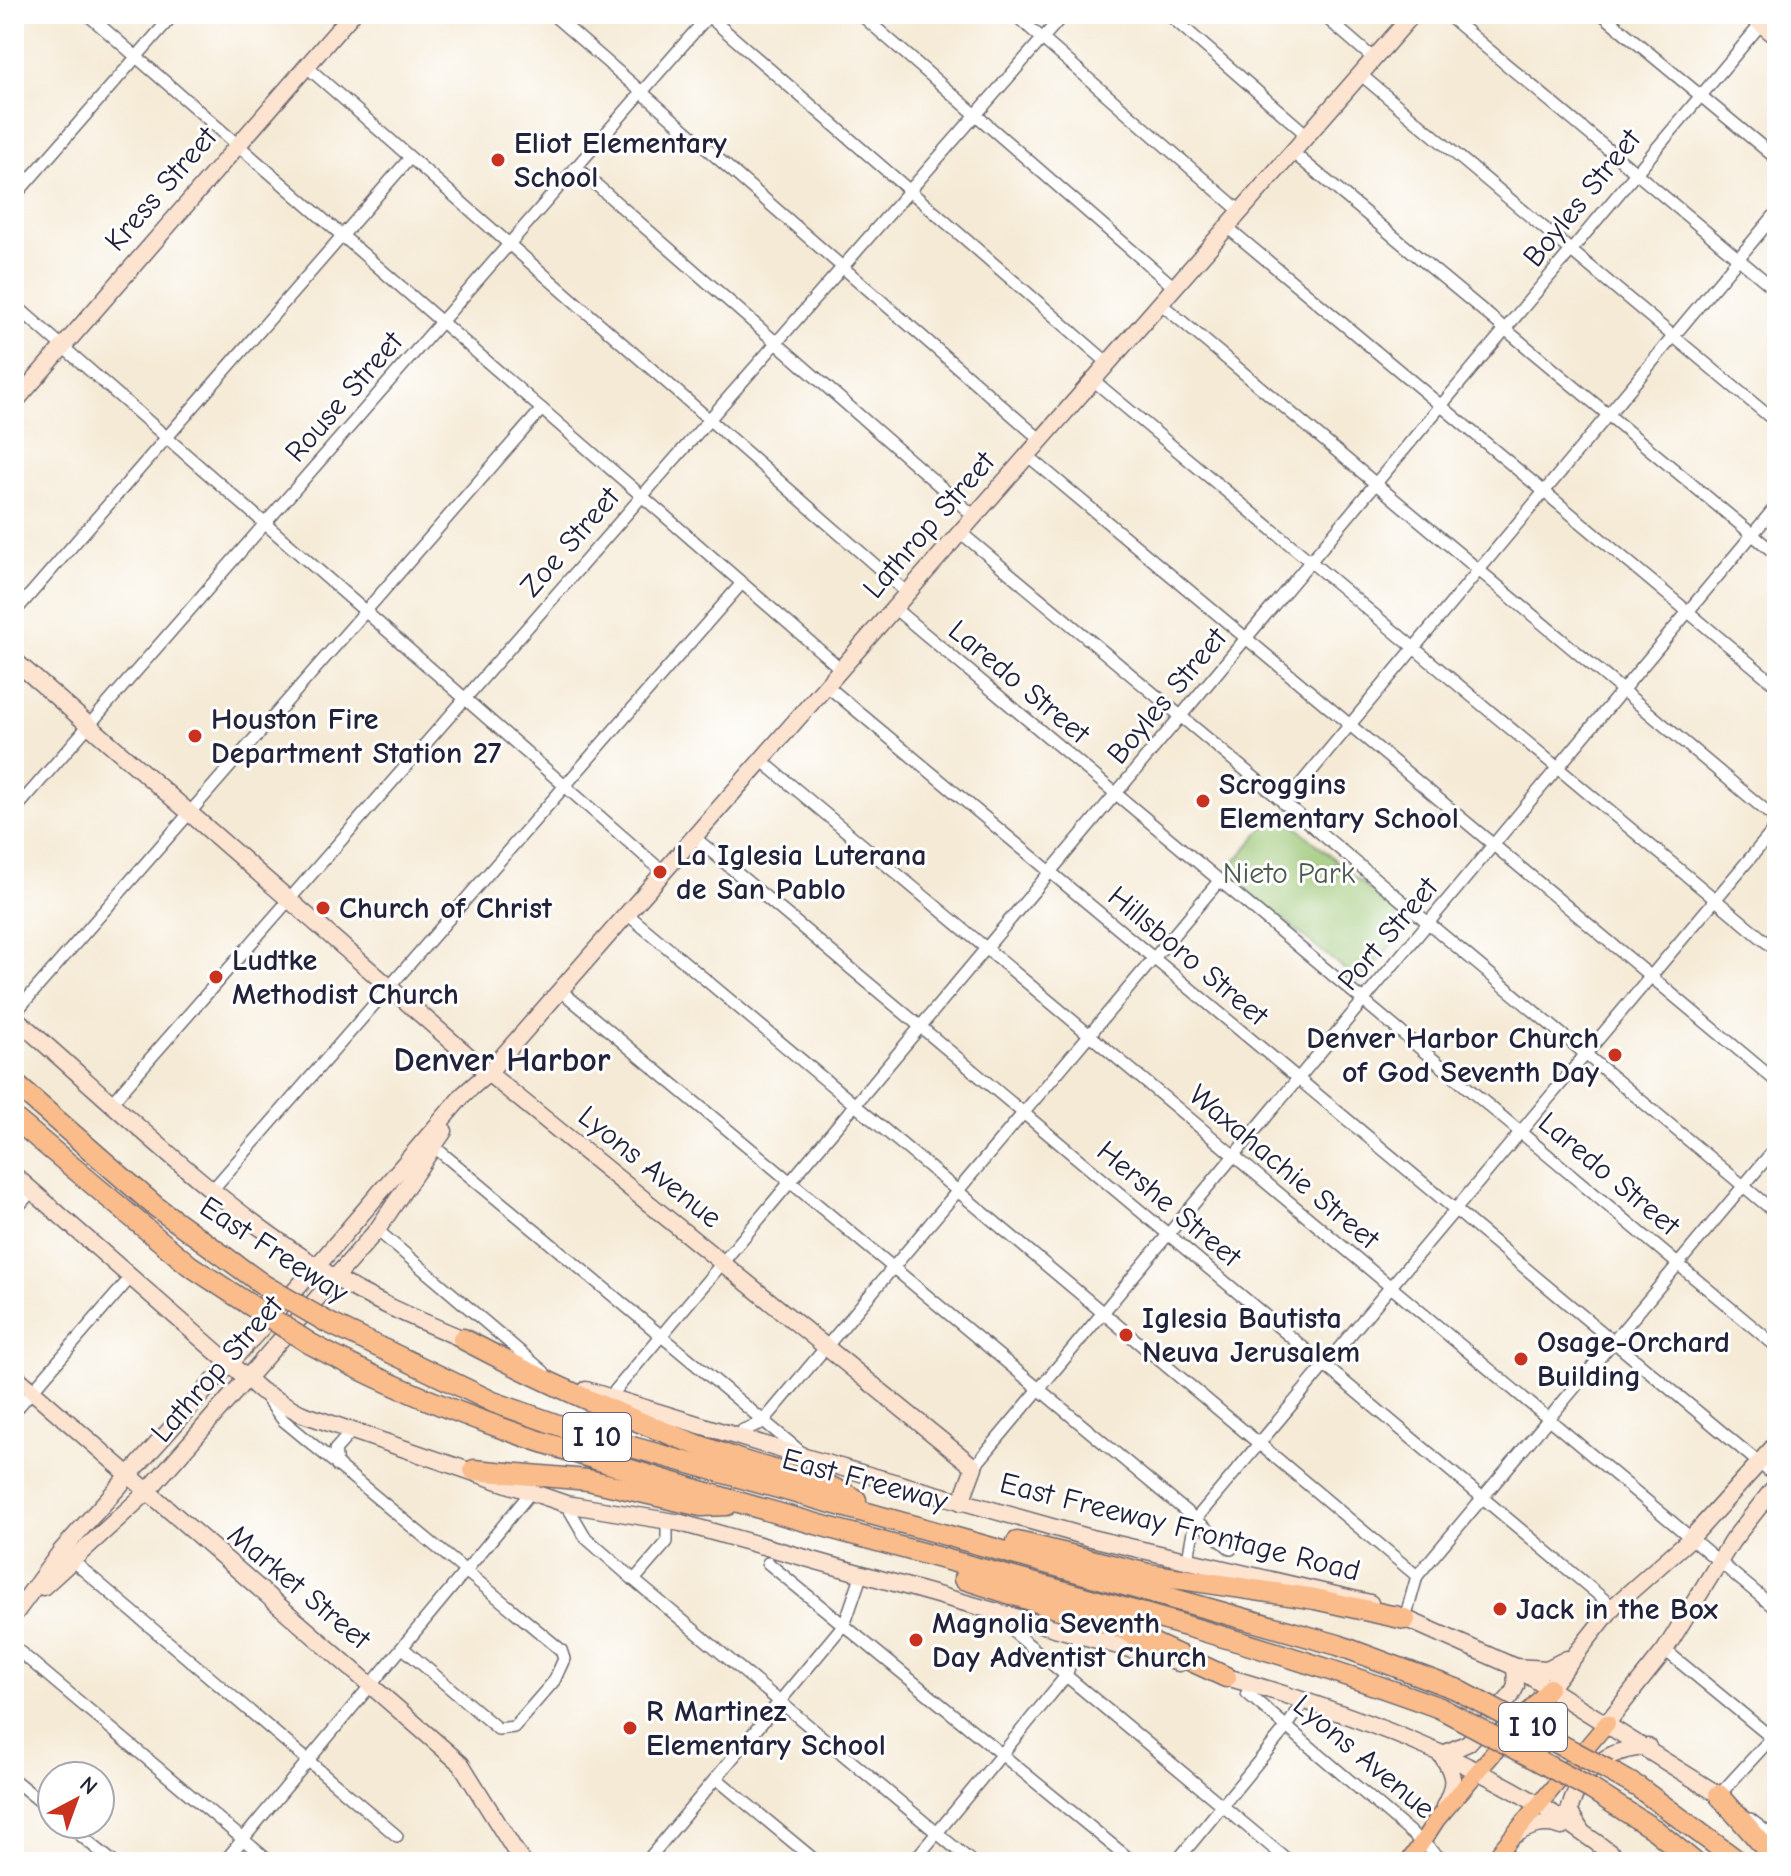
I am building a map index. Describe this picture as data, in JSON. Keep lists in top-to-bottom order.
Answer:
{
  "streets": {
    "highway": ["East Freeway", "I 10"],
    "street": [
      "Kress Street",
      "Boyles Street",
      "Rouse Street",
      "Lathrop Street",
      "Zoe Street",
      "Laredo Street",
      "Port Street",
      "Hillsboro Street",
      "Lyons Avenue",
      "Waxahachie Street",
      "Hershe Street",
      "East Freeway Frontage Road",
      "Market Street"
    ]
  },
  "crossings": [
    ["Boyles Street", "Laredo Street"],
    ["Boyles Street", "Hillsboro Street"],
    ["Boyles Street", "Lyons Avenue"],
    ["Boyles Street", "Waxahachie Street"],
    ["Boyles Street", "Hershe Street"],
    ["Boyles Street", "East Freeway Frontage Road"],
    ["Rouse Street", "Lyons Avenue"],
    ["Lathrop Street", "Laredo Street"],
    ["Lathrop Street", "Hillsboro Street"],
    ["Lathrop Street", "Lyons Avenue"],
    ["Lathrop Street", "Waxahachie Street"],
    ["Lathrop Street", "Hershe Street"],
    ["Lathrop Street", "East Freeway Frontage Road"],
    ["Lathrop Street", "Market Street"],
    ["Zoe Street", "Lyons Avenue"],
    ["Zoe Street", "East Freeway Frontage Road"],
    ["Laredo Street", "Port Street"],
    ["Port Street", "Hillsboro Street"],
    ["Port Street", "Lyons Avenue"],
    ["Port Street", "Waxahachie Street"],
    ["Port Street", "Hershe Street"]
  ],
  "districts": ["Denver Harbor"],
  "parks": ["Nieto Park"],
  "places": [
    "Eliot Elementary School",
    "Houston Fire Department Station 27",
    "Scroggins Elementary School",
    "La Iglesia Luterana de San Pablo",
    "Church of Christ",
    "Ludtke Methodist Church",
    "Denver Harbor Church of God Seventh Day",
    "Iglesia Bautista Neuva Jerusalem",
    "Osage-Orchard Building",
    "Jack in the Box",
    "Magnolia Seventh Day Adventist Church",
    "R Martinez Elementary School"
  ],
  "north": "top right"
}
